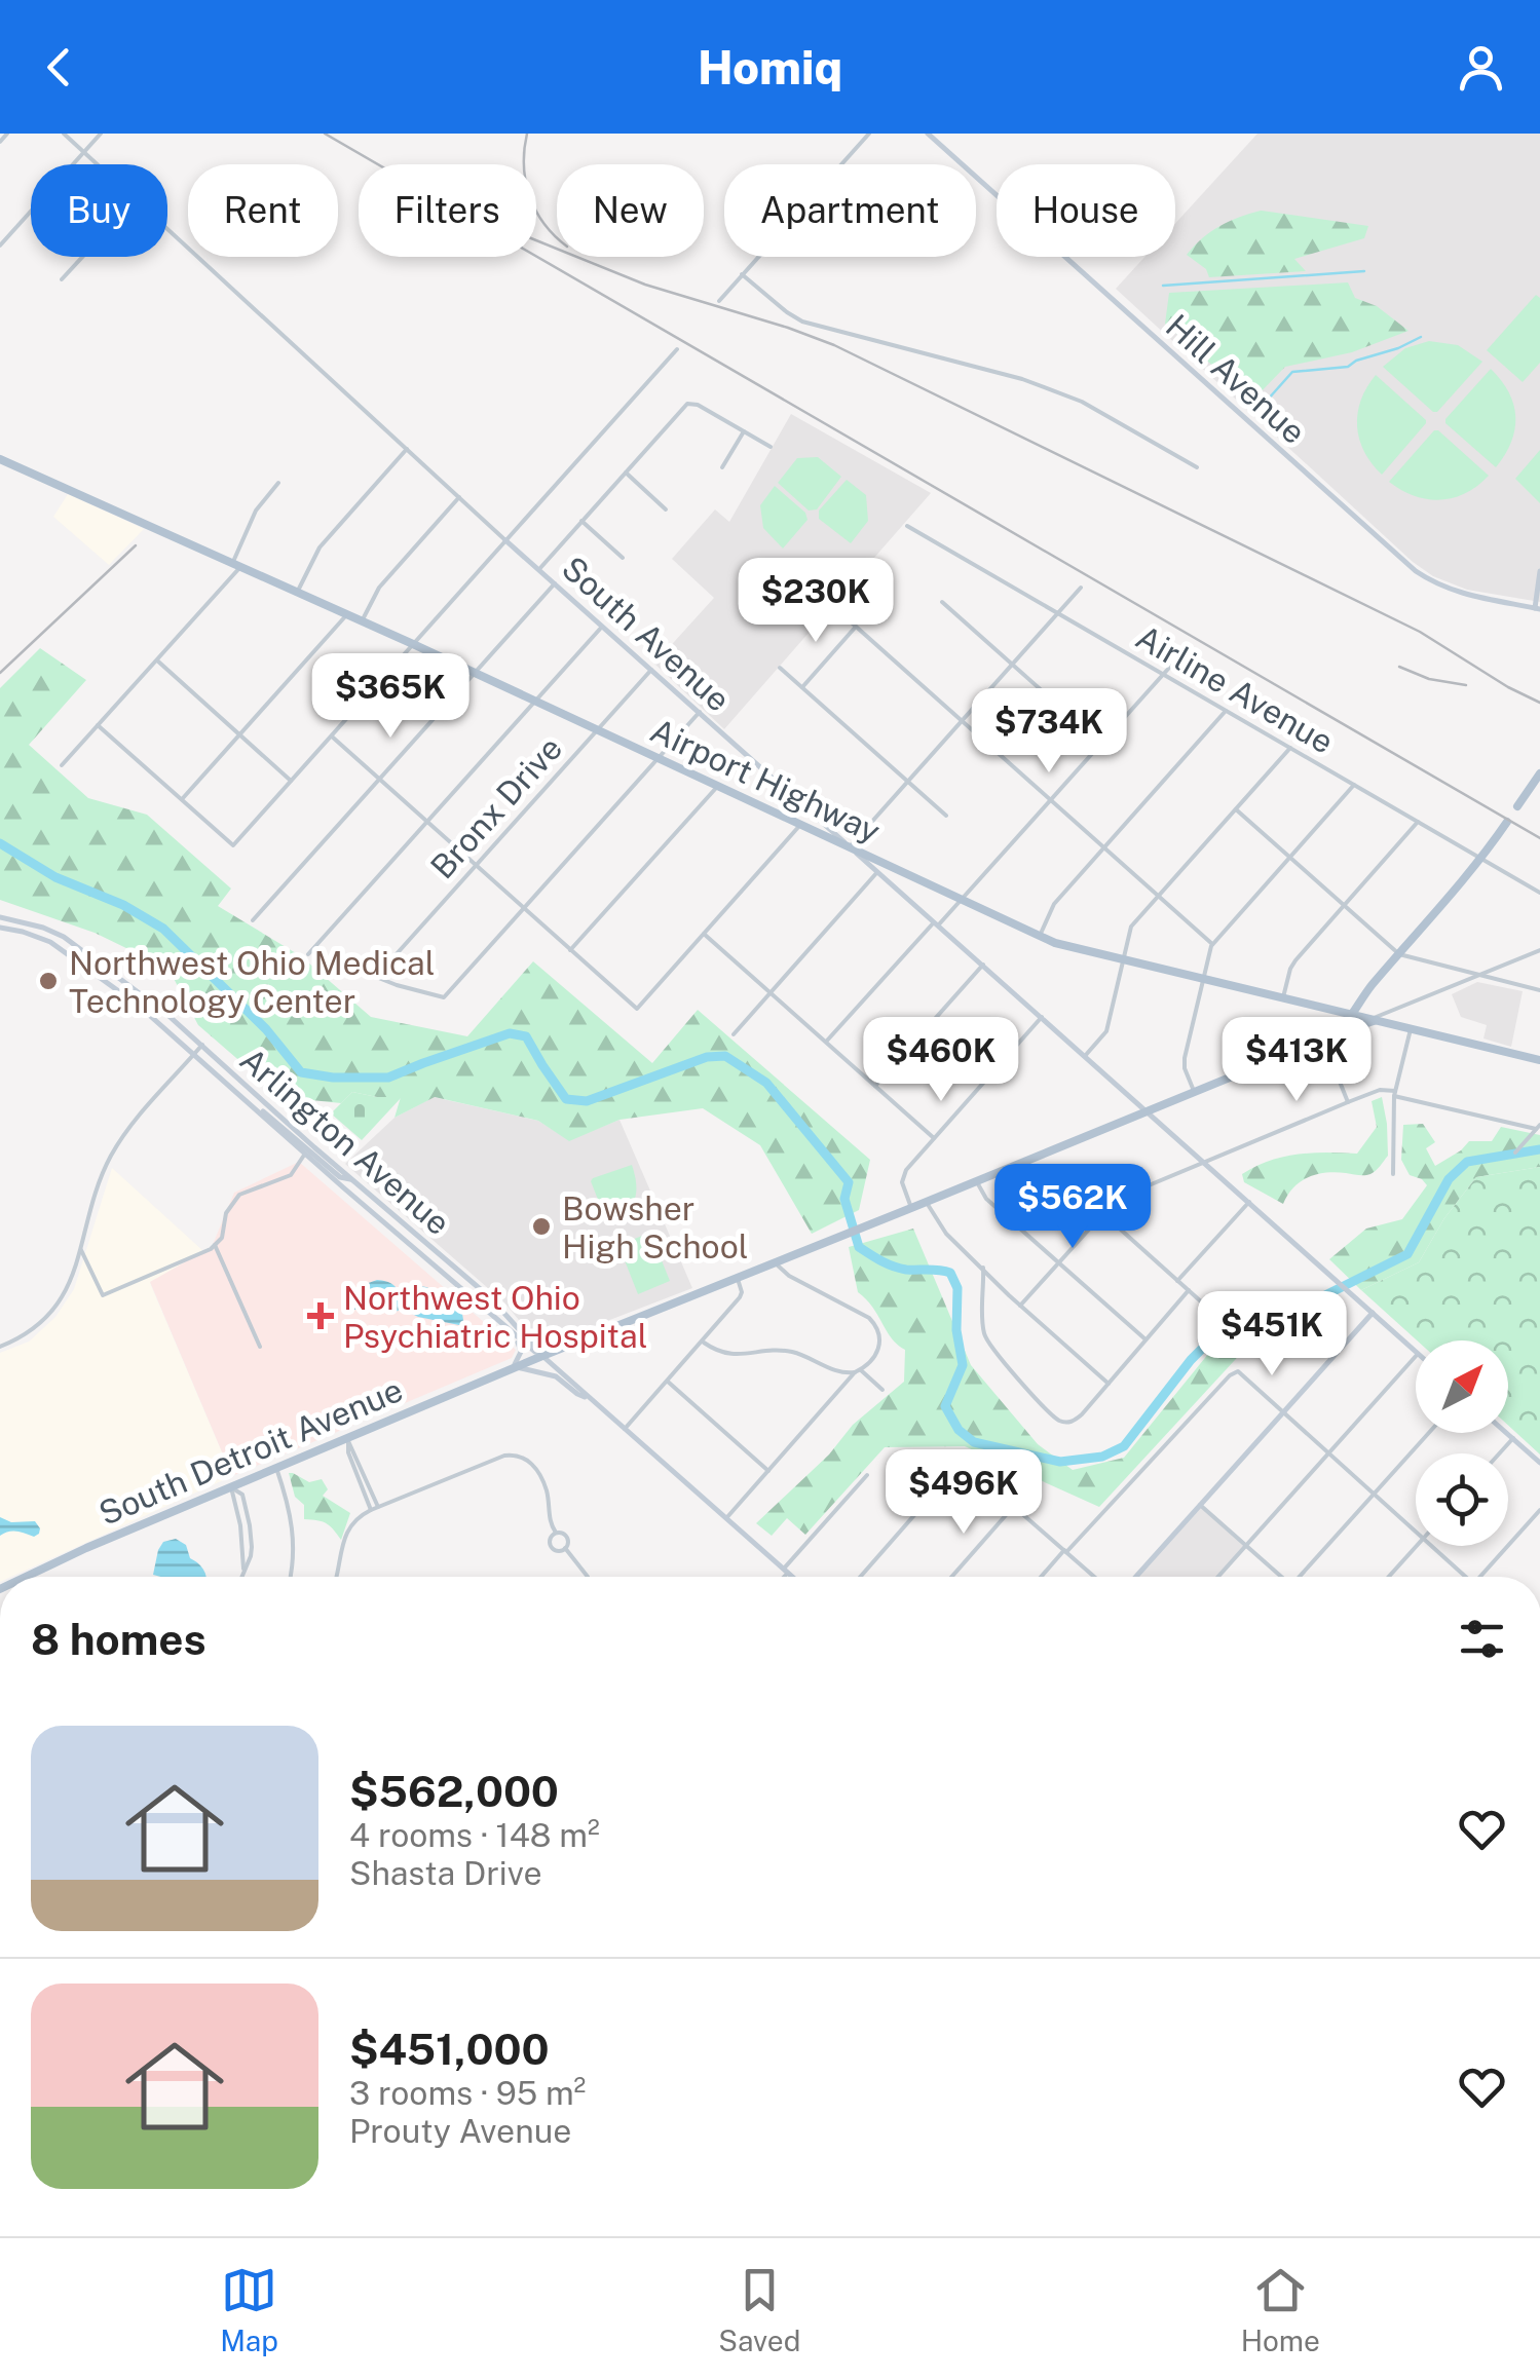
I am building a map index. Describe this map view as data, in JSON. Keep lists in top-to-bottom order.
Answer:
{
  "streets": {
    "main road": ["Airport Highway", "South Detroit Avenue"],
    "street": [
      "Hill Avenue",
      "South Avenue",
      "Airline Avenue",
      "Bronx Drive",
      "Arlington Avenue"
    ]
  },
  "crossings": [
    ["South Avenue", "Airport Highway"],
    ["South Avenue", "Bronx Drive"],
    ["South Avenue", "South Detroit Avenue"],
    ["Airport Highway", "Bronx Drive"],
    ["Airport Highway", "South Detroit Avenue"],
    ["Arlington Avenue", "South Detroit Avenue"]
  ],
  "places": {
    "other": ["Northwest Ohio Medical Technology Center", "Bowsher High School"],
    "health": ["Northwest Ohio Psychiatric Hospital"]
  },
  "north": "top right",
  "page": {
    "header": "Homiq",
    "chip": [
      "Buy",
      "Rent",
      "Filters",
      "New",
      "Apartment",
      "House"
    ],
    "price": [
      "$230K",
      "$365K",
      "$734K",
      "$460K",
      "$413K",
      "$562K",
      "$451K",
      "$496K"
    ],
    "heading": "8 homes",
    "list": [
      {
        "name": "$562,000",
        "note": "4 rooms · 148 m² · Shasta Drive"
      },
      {
        "name": "$451,000",
        "note": "3 rooms · 95 m² · Prouty Avenue"
      }
    ],
    "tabs": ["Map", "Saved", "Home"]
  }
}
